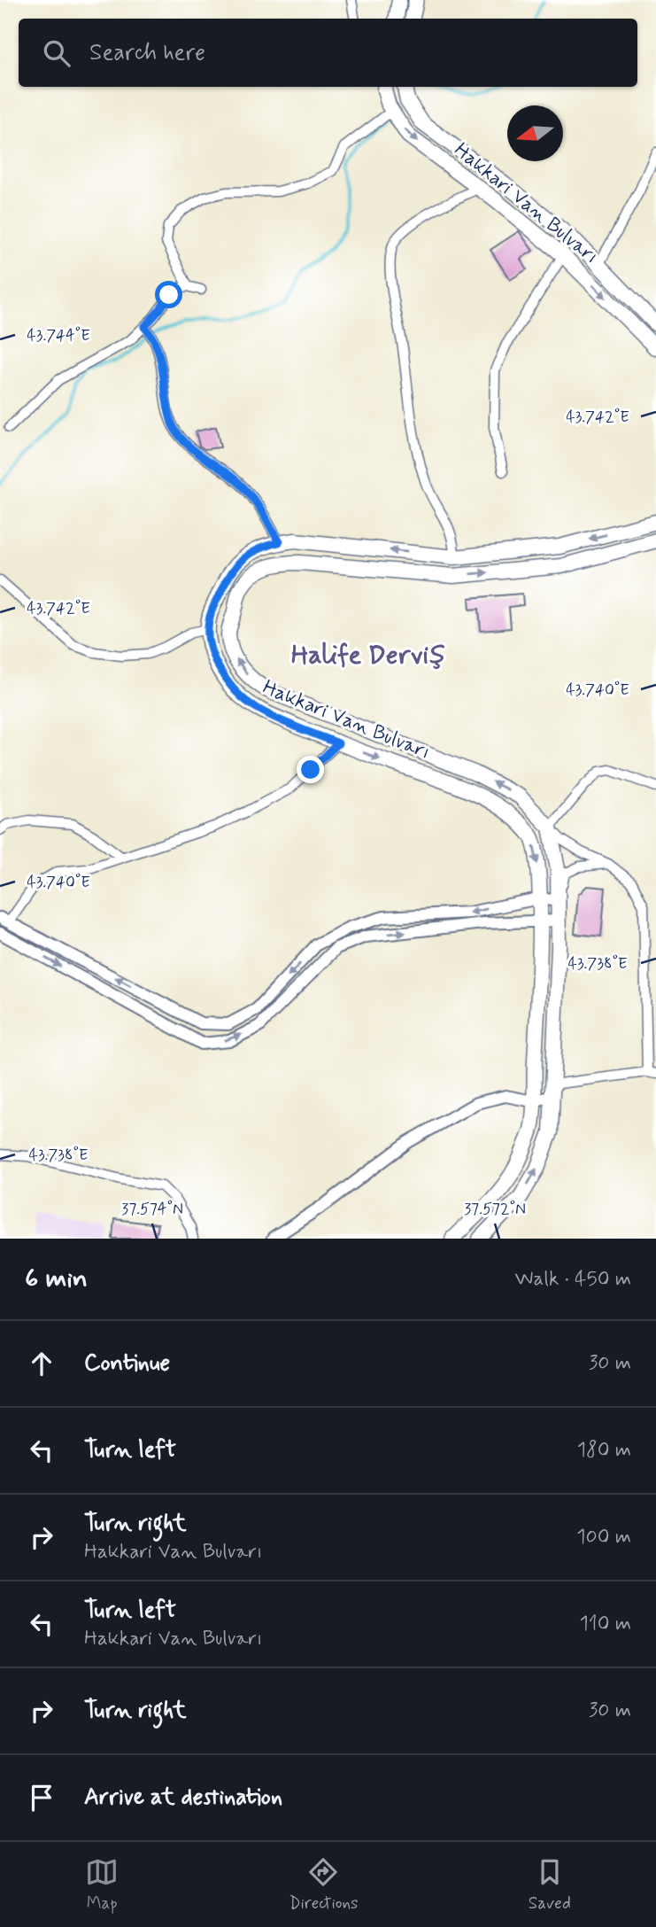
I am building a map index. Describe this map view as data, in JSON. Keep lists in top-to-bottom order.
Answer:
{
  "streets": {
    "main road": ["Hakkari Van Bulvarı"]
  },
  "districts": ["Halife Derviş"],
  "north": "left",
  "page": {
    "search": "Search here",
    "heading": ["6 min", "Walk · 450 m"],
    "list": [
      ["Continue", "30 m"],
      ["Turn left", "180 m"],
      ["Turn right", "Hakkari Van Bulvarı", "100 m"],
      ["Turn left", "Hakkari Van Bulvarı", "110 m"],
      ["Turn right", "30 m"],
      "Arrive at destination"
    ],
    "nav": ["Map", "Directions", "Saved"]
  },
  "coordinates": [
    "43.744°E",
    "43.742°E",
    "43.740°E",
    "43.738°E",
    "37.574°N",
    "37.572°N"
  ]
}
